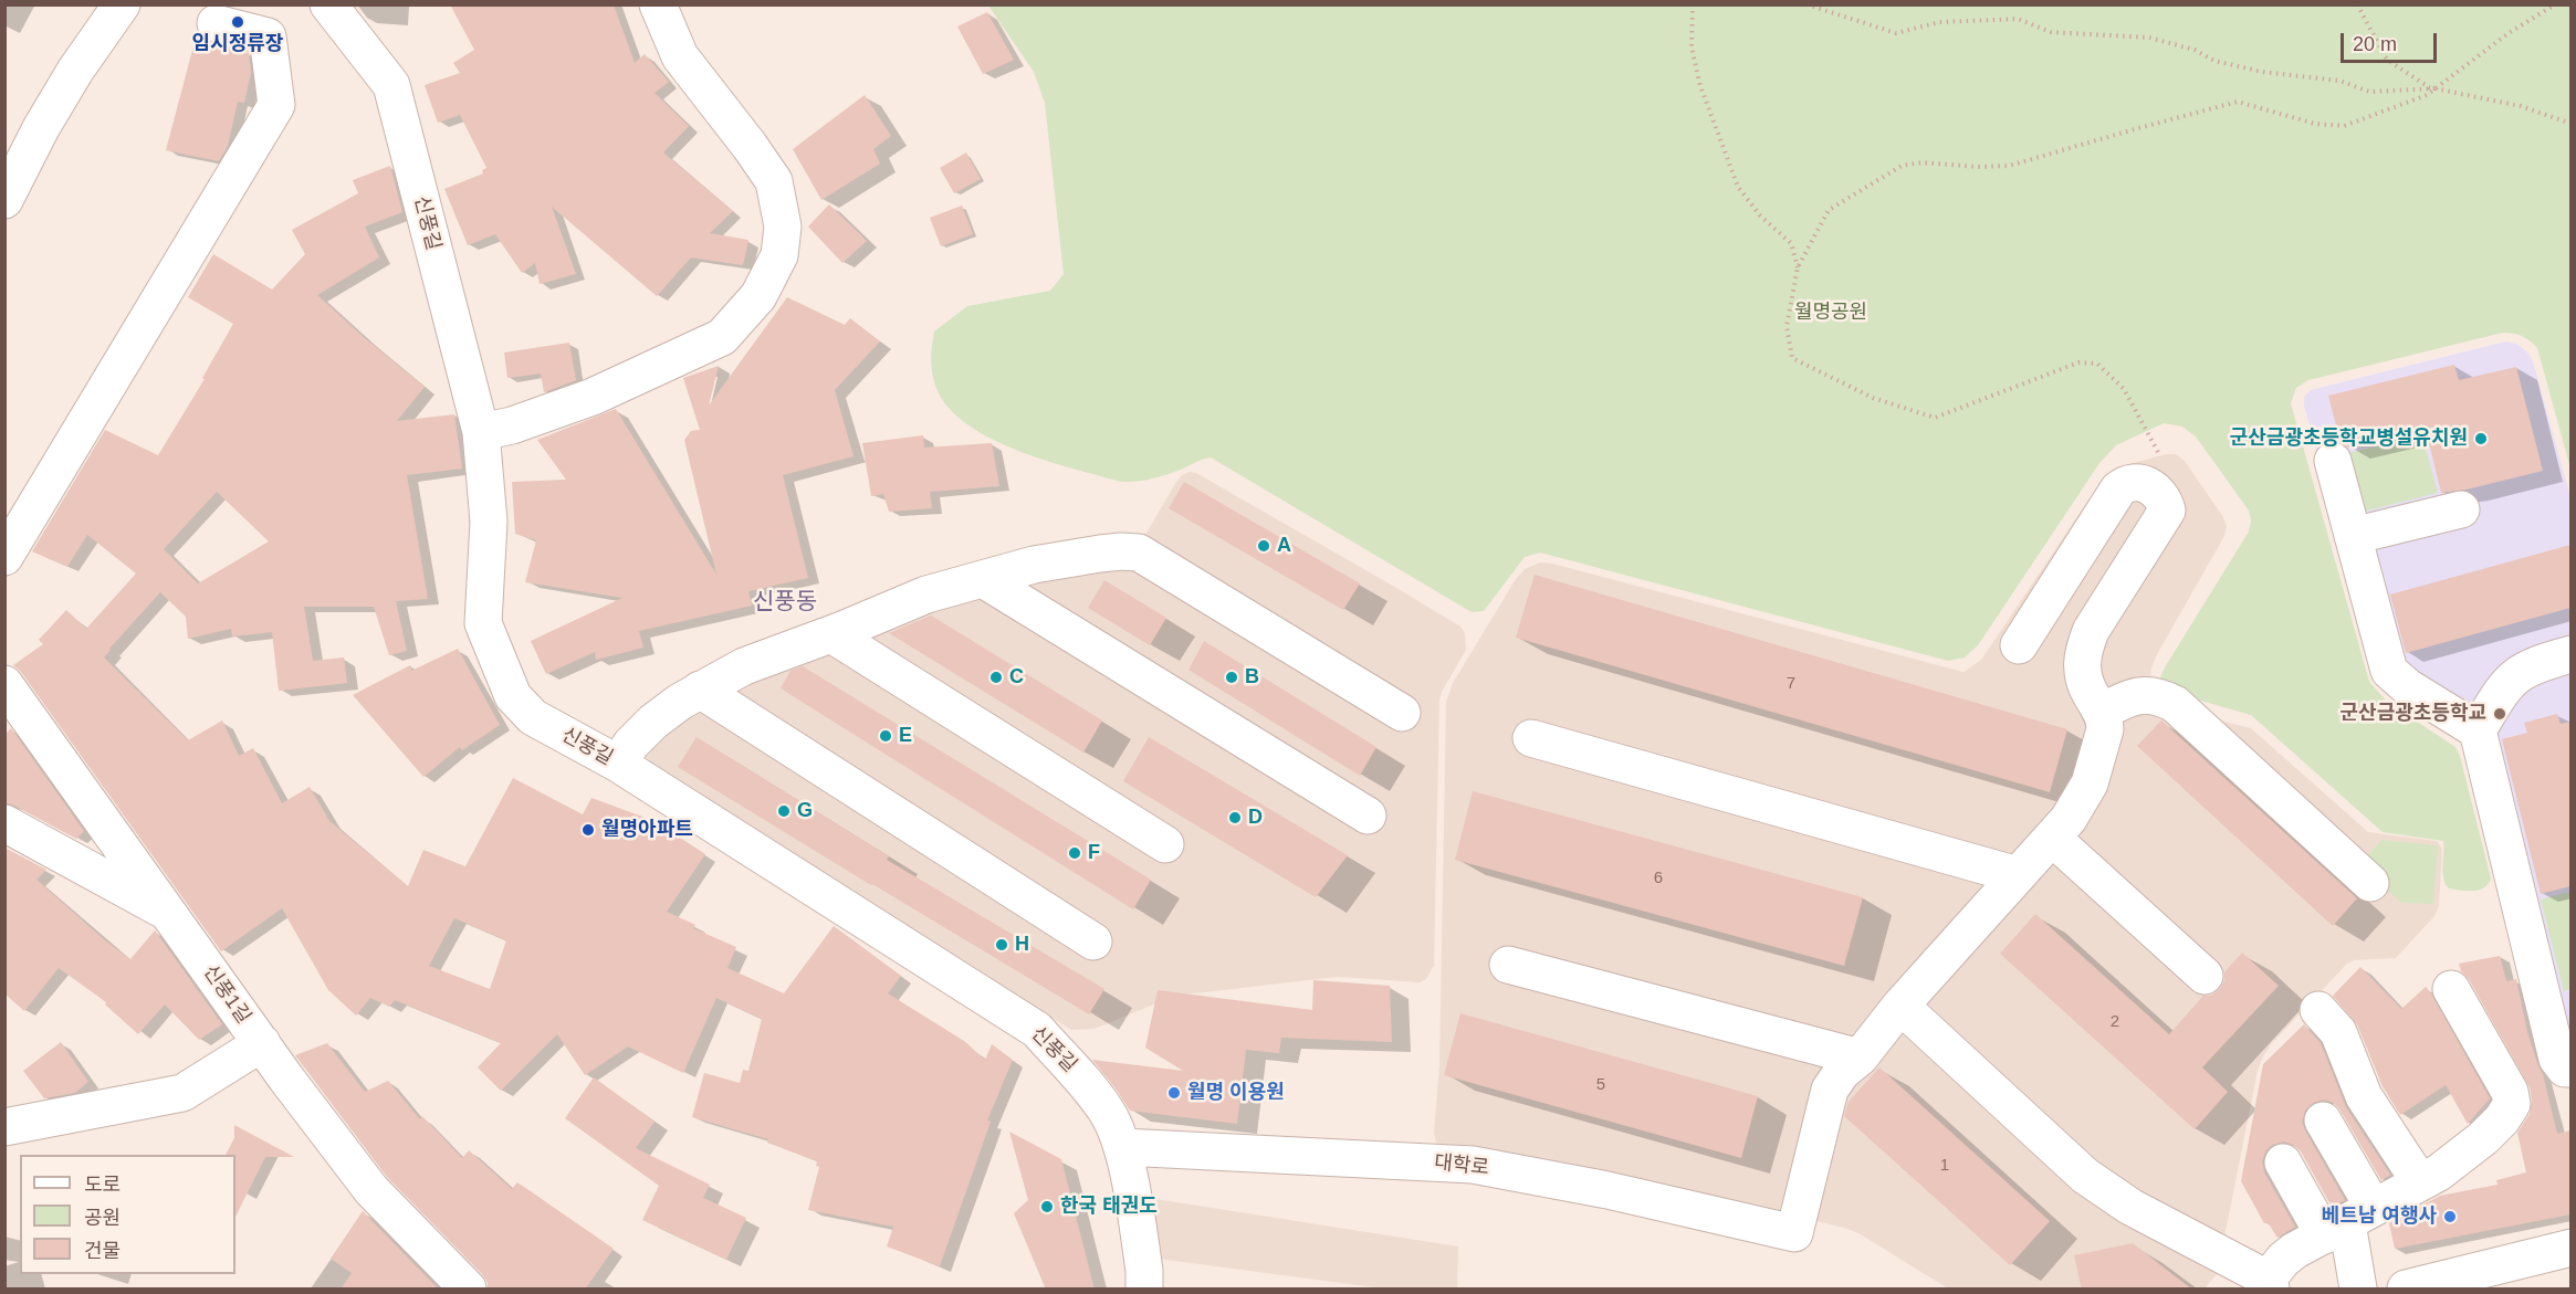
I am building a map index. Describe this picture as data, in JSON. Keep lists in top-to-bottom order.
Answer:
{
  "streets": {
    "street": ["신풍길", "신풍1길", "대학로"]
  },
  "crossings": [
    ["신풍길", "대학로"]
  ],
  "districts": ["신풍동"],
  "parks": ["월명공원"],
  "places": [
    "임시정류장",
    "군산금광초등학교병설유치원",
    "A",
    "C",
    "B",
    "군산금광초등학교",
    "E",
    "G",
    "D",
    "월명아파트",
    "F",
    "H",
    "월명 이용원",
    "한국 태권도",
    "베트남 여행사"
  ],
  "house_numbers": [
    "7",
    "6",
    "2",
    "5",
    "1"
  ],
  "legend": ["도로", "공원", "건물"],
  "scale_bar": "20 m"
}
